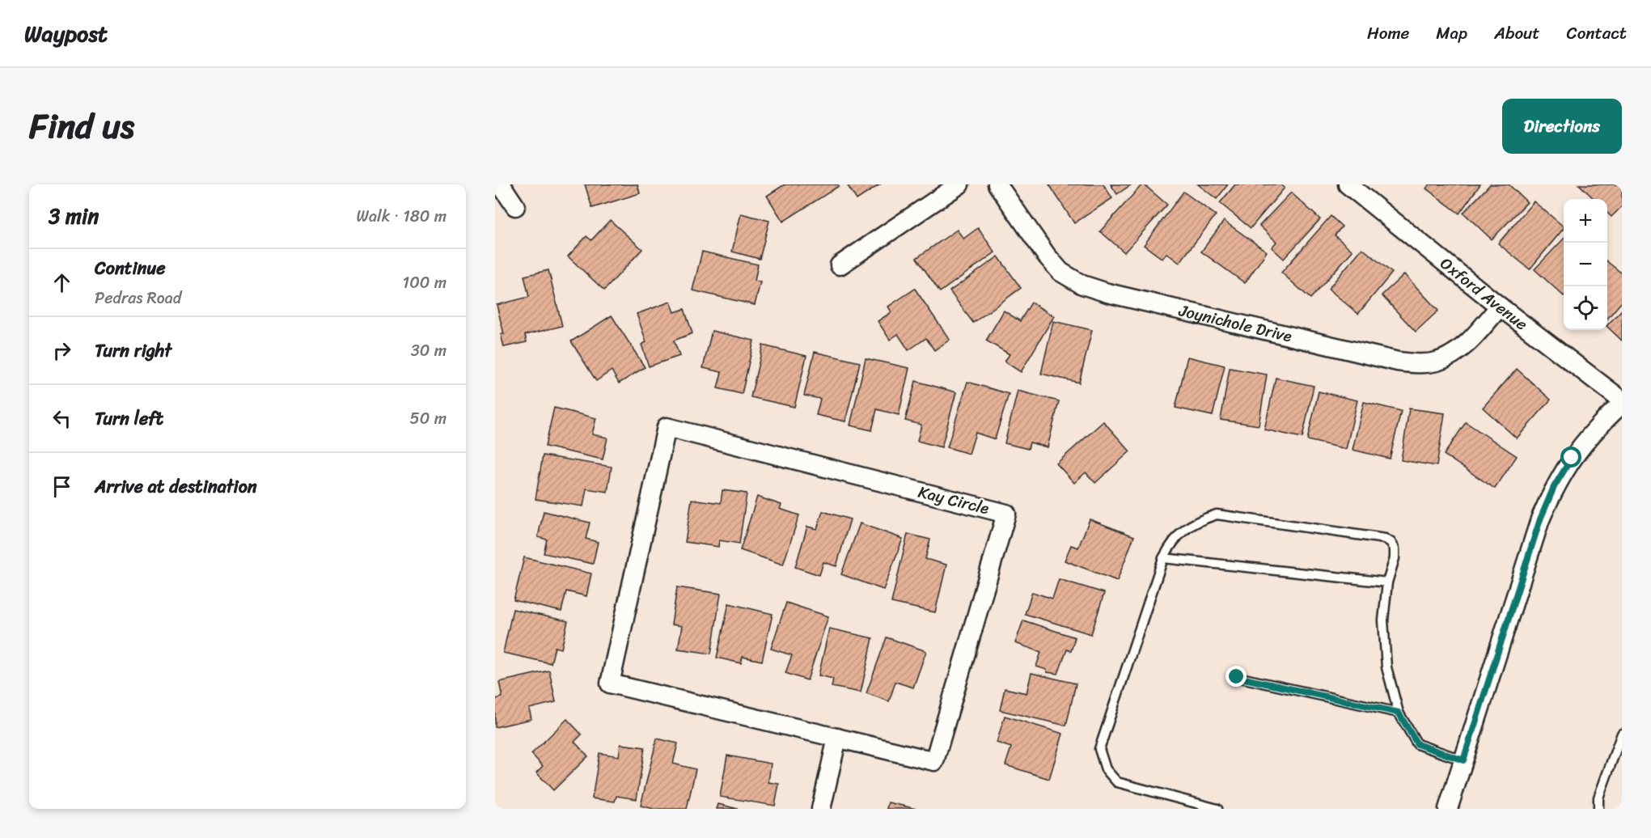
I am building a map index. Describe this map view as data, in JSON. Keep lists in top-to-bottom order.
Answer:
{
  "streets": {
    "street": ["Oxford Avenue", "Joynichole Drive", "Kay Circle"]
  },
  "crossings": [
    ["Oxford Avenue", "Joynichole Drive"]
  ],
  "page": {
    "header": "Waypost",
    "nav": [
      "Home",
      "Map",
      "About",
      "Contact"
    ],
    "title": "Find us",
    "buttons": "Directions",
    "heading": ["3 min", "Walk · 180 m"],
    "map_buttons": ["+", "−"],
    "list": [
      ["Continue", "Pedras Road", "100 m"],
      ["Turn right", "30 m"],
      ["Turn left", "50 m"],
      "Arrive at destination"
    ]
  }
}
